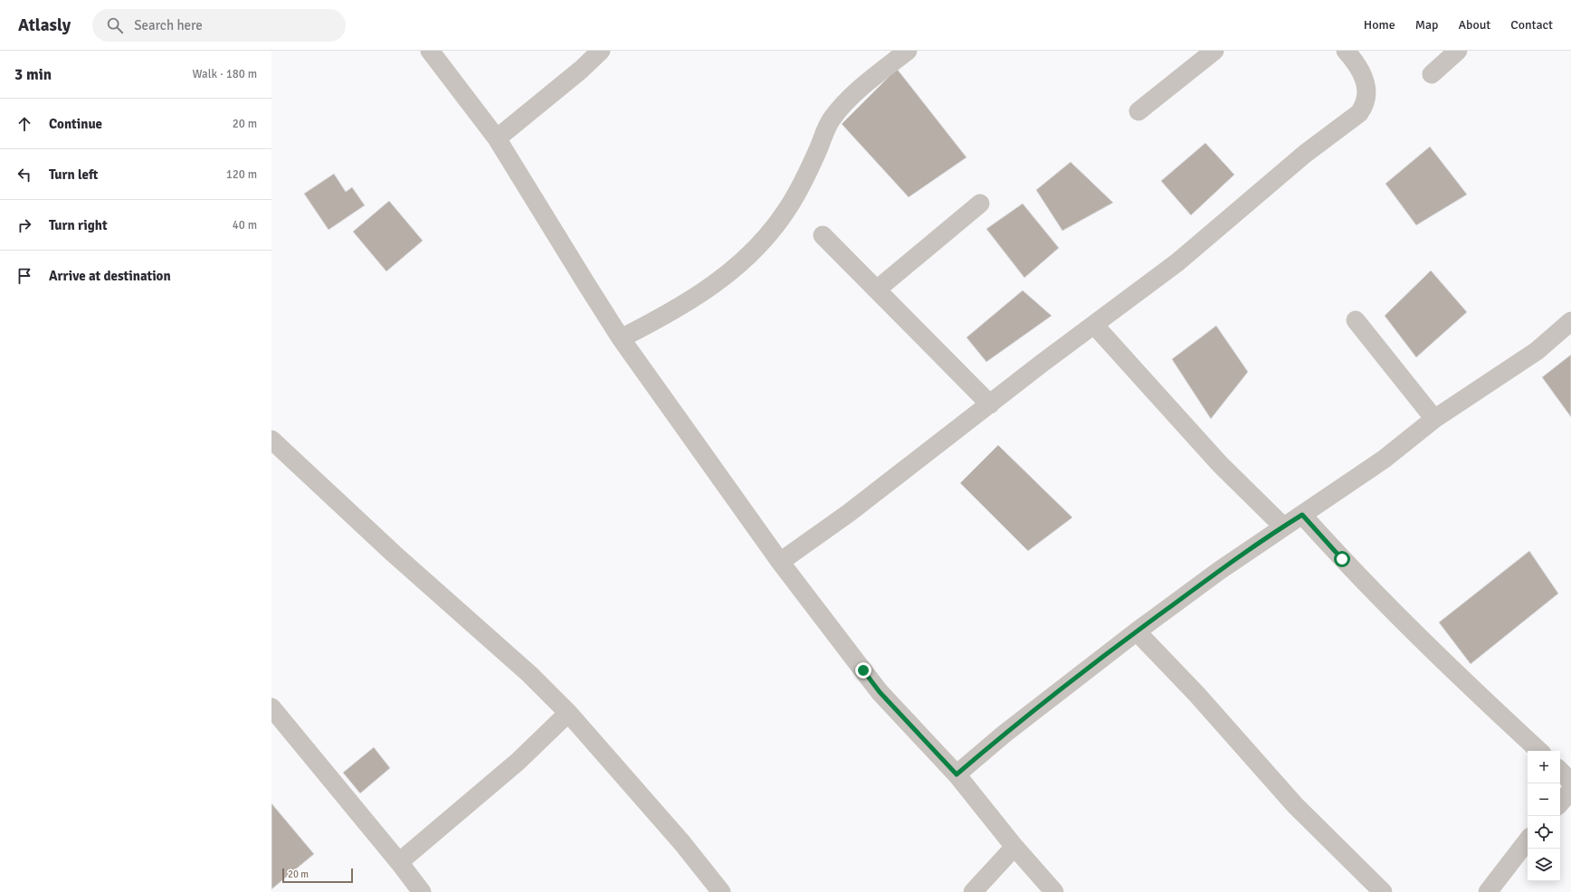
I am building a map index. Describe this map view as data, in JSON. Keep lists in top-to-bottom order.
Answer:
{
  "scale_bar": "20 m",
  "page": {
    "header": "Atlasly",
    "search": "Search here",
    "nav": [
      "Home",
      "Map",
      "About",
      "Contact"
    ],
    "heading": ["3 min", "Walk · 180 m"],
    "list": [
      ["Continue", "20 m"],
      ["Turn left", "120 m"],
      ["Turn right", "40 m"],
      "Arrive at destination"
    ],
    "map_buttons": ["+", "−"],
    "scale": "20 m"
  }
}
